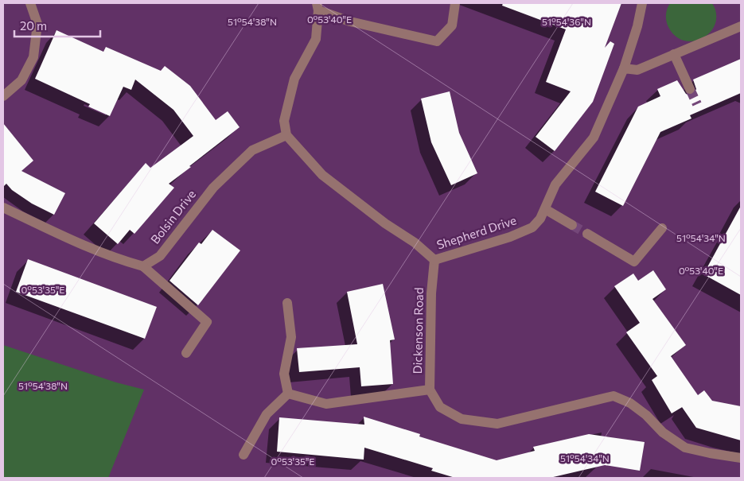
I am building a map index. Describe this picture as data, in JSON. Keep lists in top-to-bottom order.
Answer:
{
  "streets": {
    "street": ["Bolsin Drive", "Shepherd Drive", "Dickenson Road"]
  },
  "crossings": [
    ["Shepherd Drive", "Dickenson Road"]
  ],
  "scale_bar": "20 m",
  "coordinates": [
    "0°53'40\"E",
    "51°54'38\"N",
    "51°54'36\"N",
    "51°54'34\"N",
    "0°53'35\"E"
  ]
}
